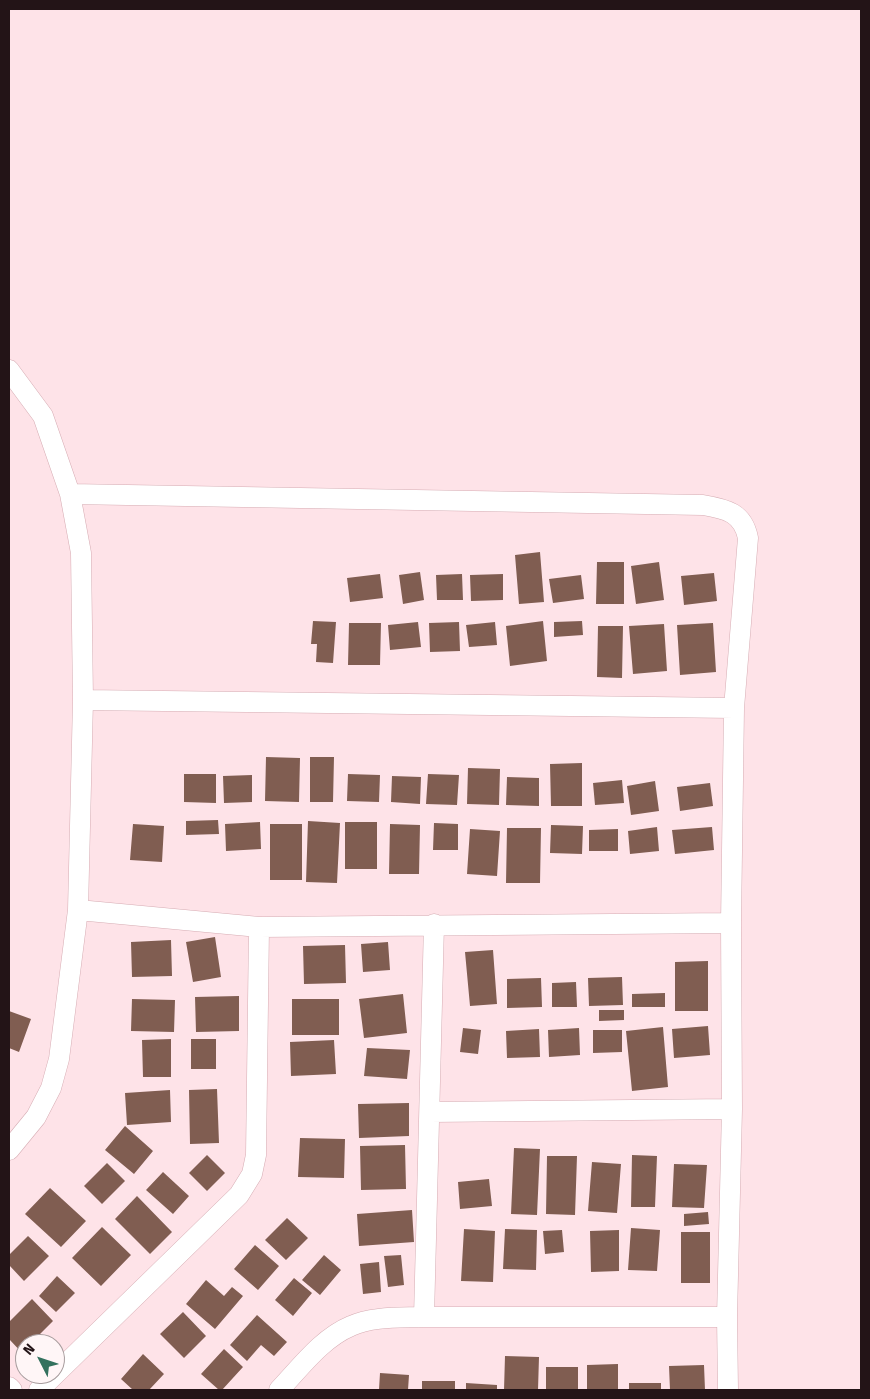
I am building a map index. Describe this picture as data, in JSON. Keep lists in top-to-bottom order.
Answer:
{
  "north": "top left"
}
